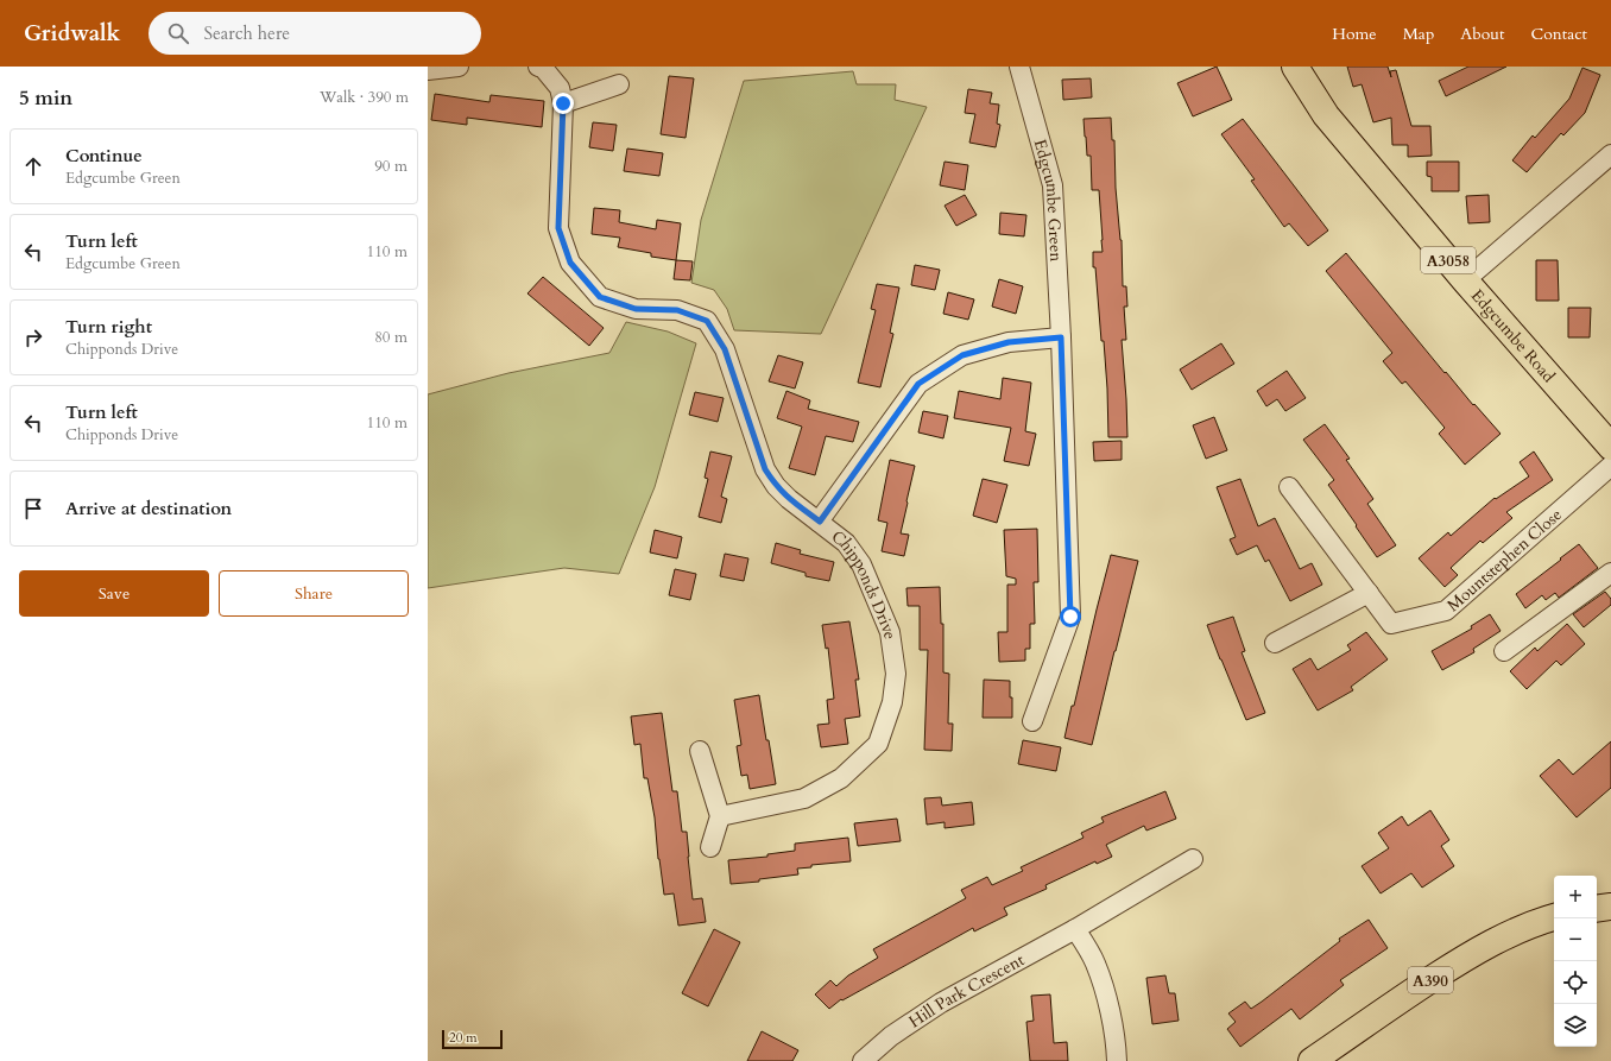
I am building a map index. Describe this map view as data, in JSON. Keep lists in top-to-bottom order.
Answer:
{
  "streets": {
    "main road": ["A3058", "Edgcumbe Road", "A390"],
    "street": [
      "Edgcumbe Green",
      "Mountstephen Close",
      "Chipponds Drive",
      "Hill Park Crescent"
    ]
  },
  "scale_bar": "20 m",
  "page": {
    "header": "Gridwalk",
    "search": "Search here",
    "nav": [
      "Home",
      "Map",
      "About",
      "Contact"
    ],
    "heading": ["5 min", "Walk · 390 m"],
    "list": [
      ["Continue", "Edgcumbe Green", "90 m"],
      ["Turn left", "Edgcumbe Green", "110 m"],
      ["Turn right", "Chipponds Drive", "80 m"],
      ["Turn left", "Chipponds Drive", "110 m"],
      "Arrive at destination"
    ],
    "buttons": ["Save", "Share"],
    "map_buttons": ["+", "−"],
    "scale": "20 m"
  }
}
